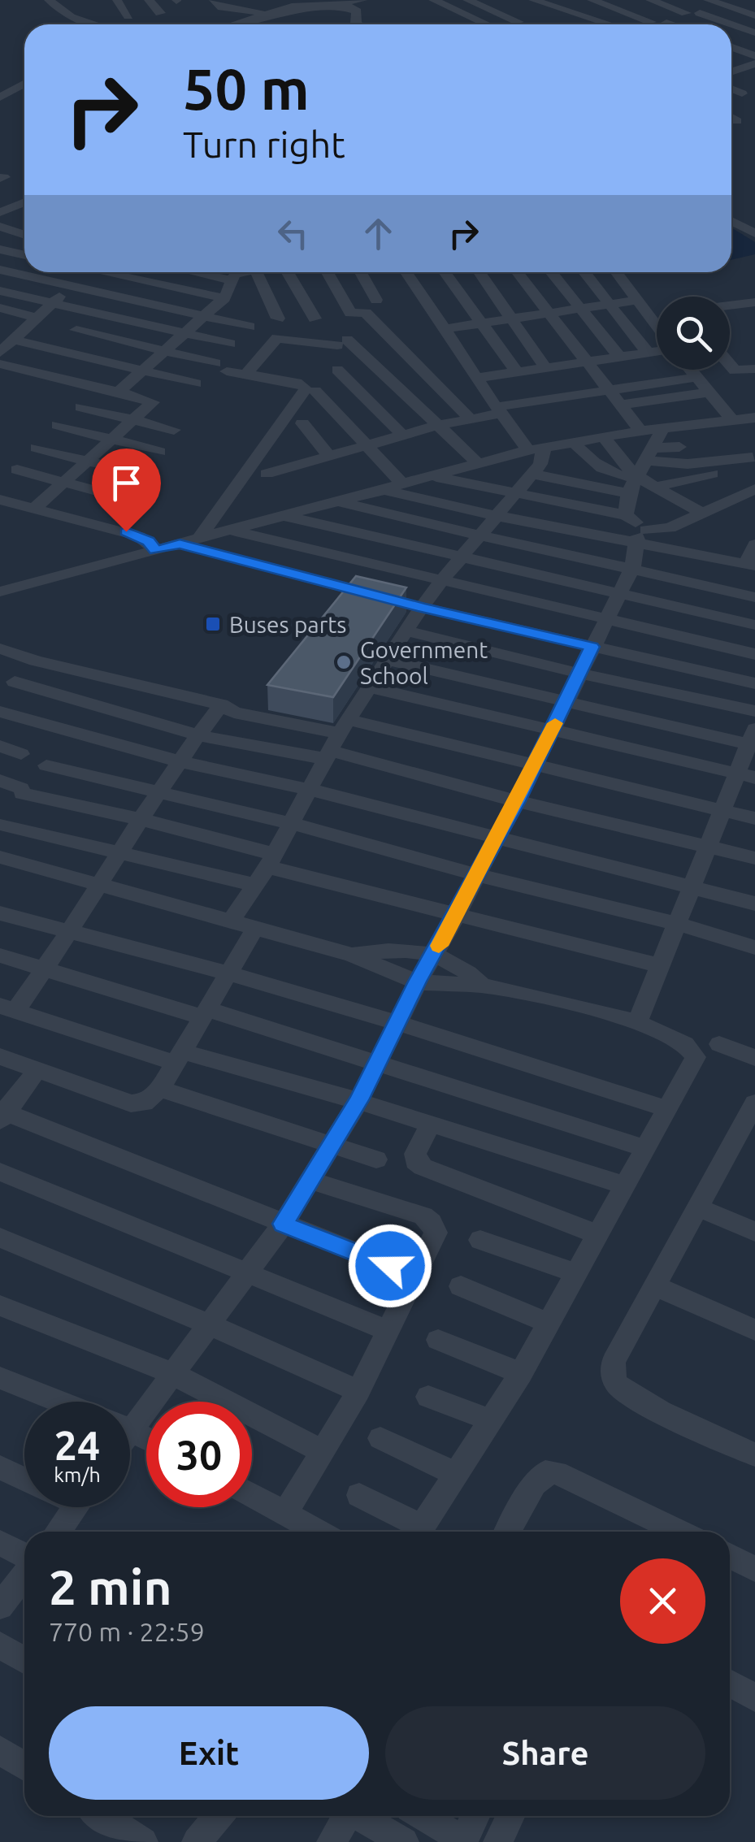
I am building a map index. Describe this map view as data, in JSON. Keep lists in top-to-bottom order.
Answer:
{
  "places": {
    "transit": ["Buses parts"],
    "other": ["Government School"]
  },
  "page": {
    "turn": ["50 m", "Turn right"],
    "speed": "24 km/h",
    "limit": "30",
    "heading": ["2 min", "770 m · 22:59"],
    "buttons": ["Exit", "Share"]
  }
}
